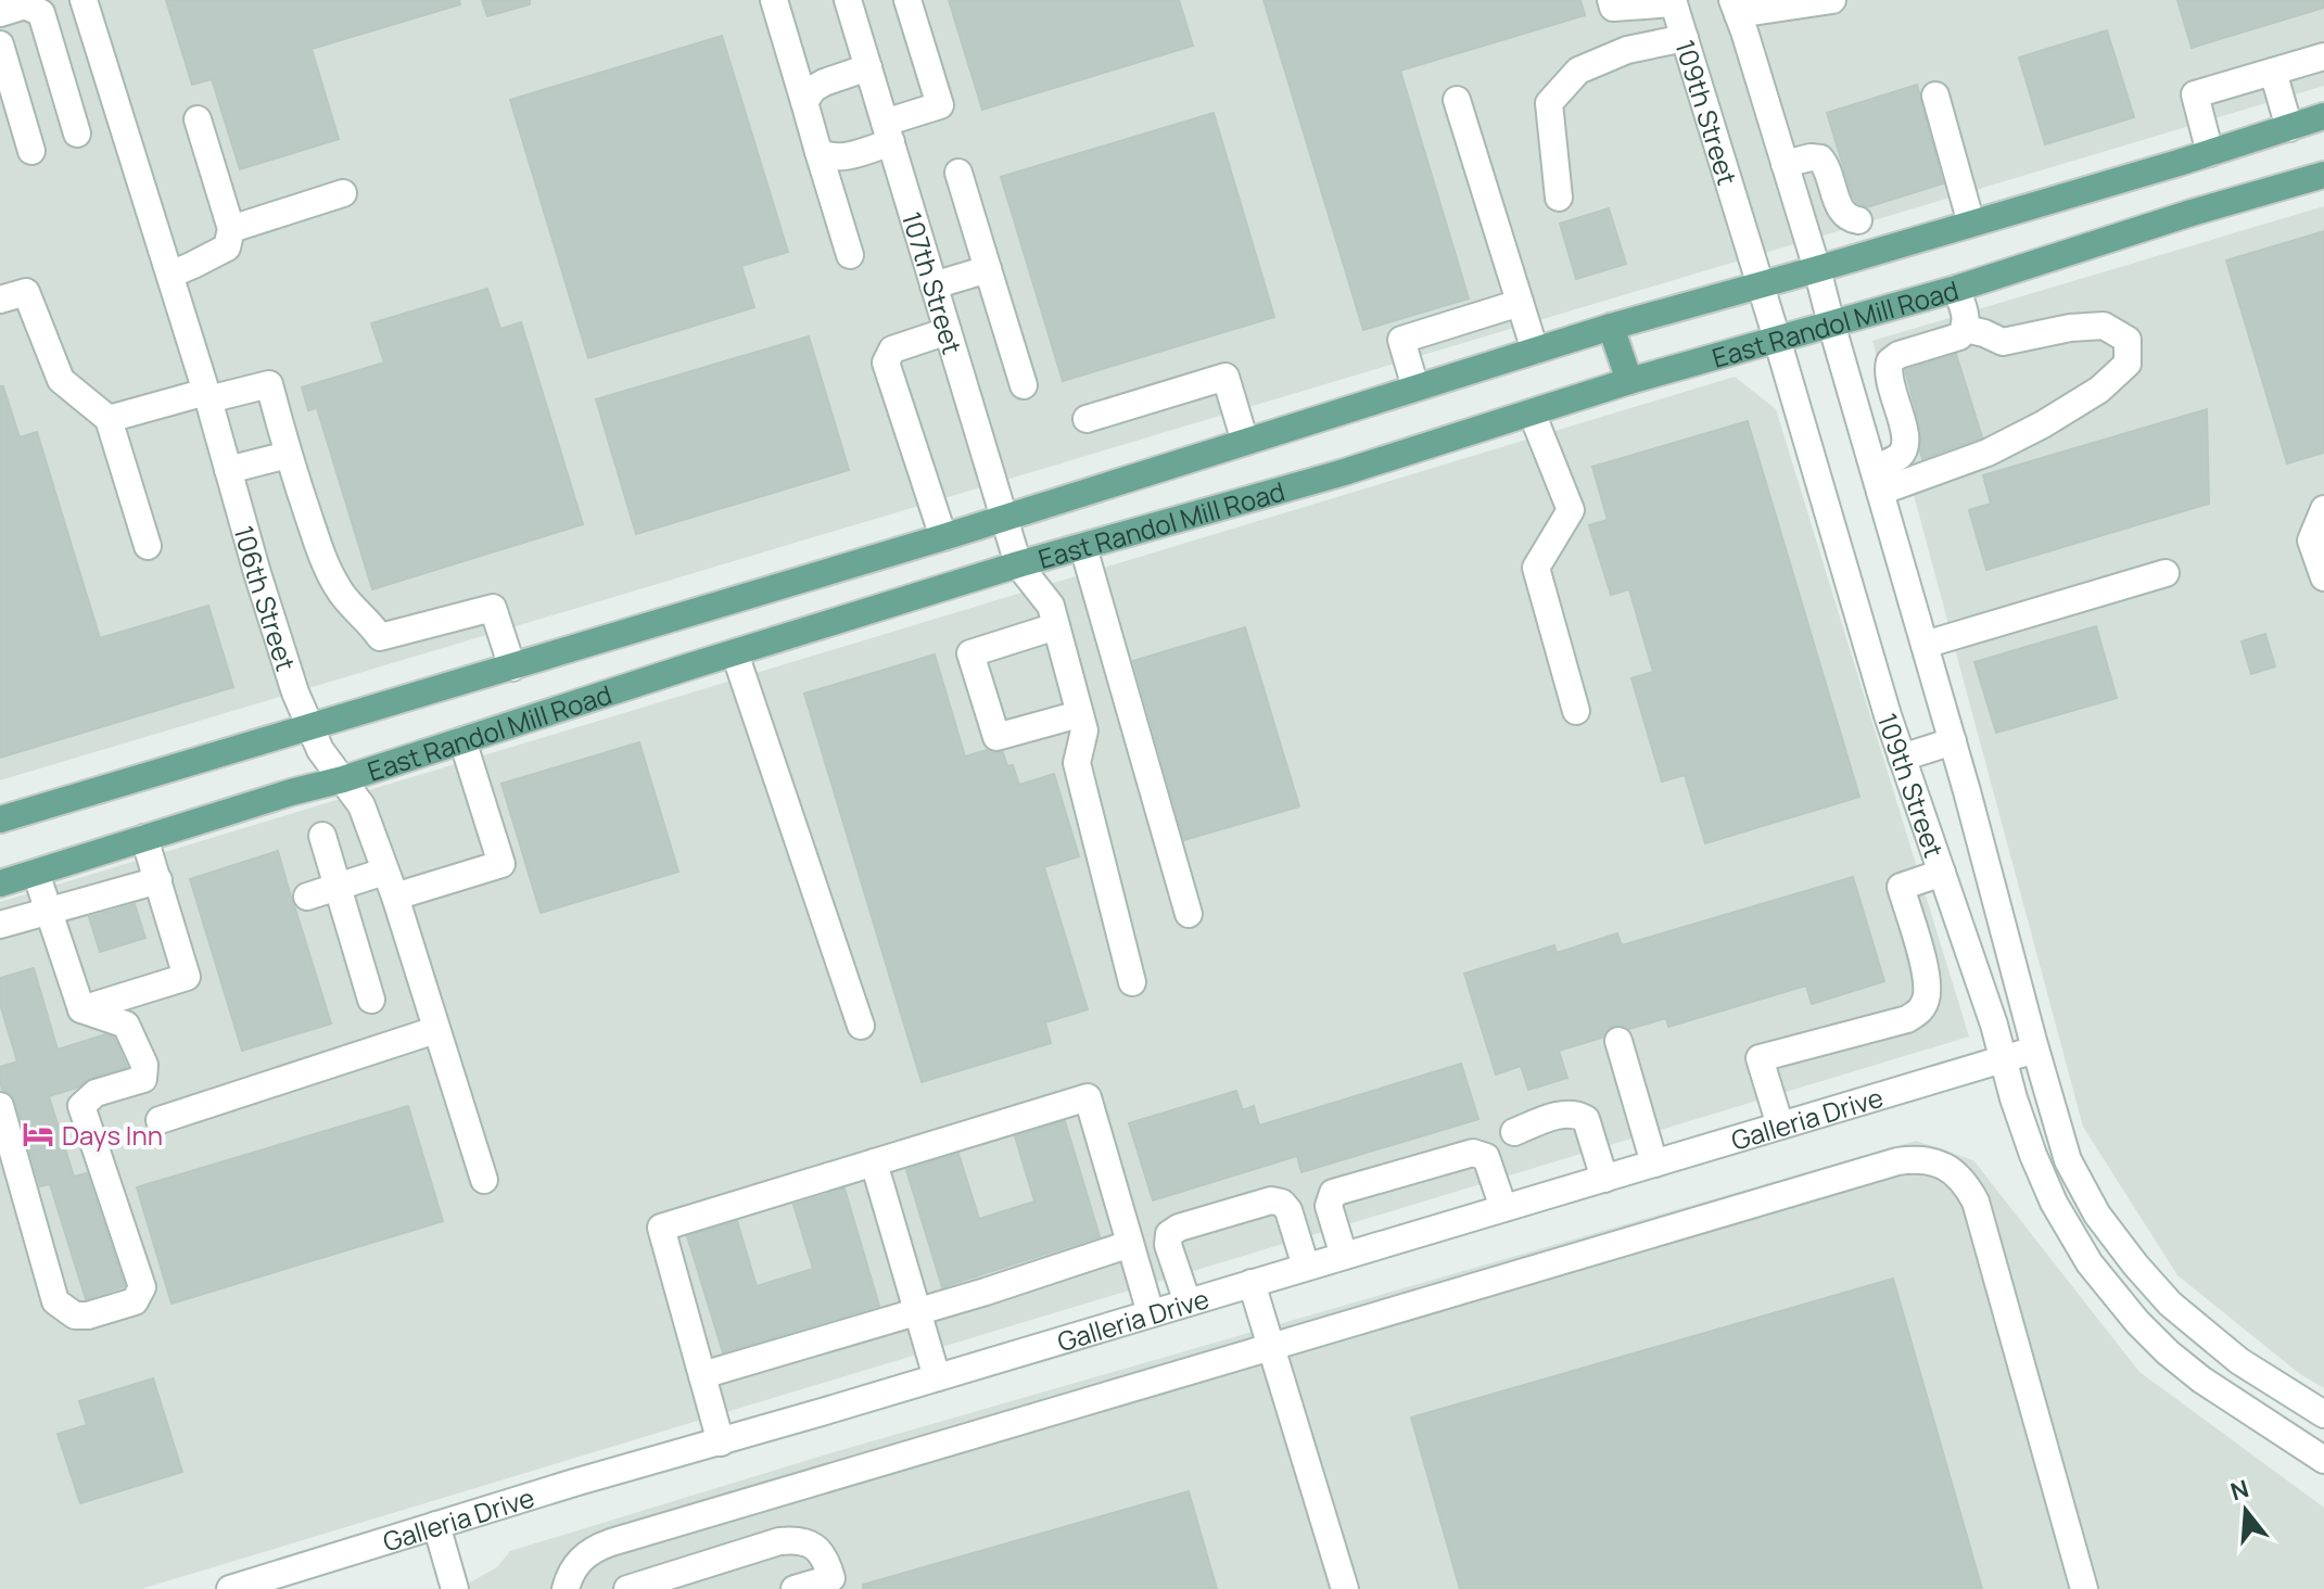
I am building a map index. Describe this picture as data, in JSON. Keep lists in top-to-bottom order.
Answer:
{
  "streets": {
    "main road": ["East Randol Mill Road"],
    "street": [
      "109th Street",
      "107th Street",
      "106th Street",
      "Galleria Drive"
    ]
  },
  "crossings": [
    ["109th Street", "East Randol Mill Road"],
    ["109th Street", "Galleria Drive"],
    ["107th Street", "East Randol Mill Road"],
    ["East Randol Mill Road", "106th Street"]
  ],
  "places": {
    "hotel": ["Days Inn"]
  },
  "north": "top"
}
